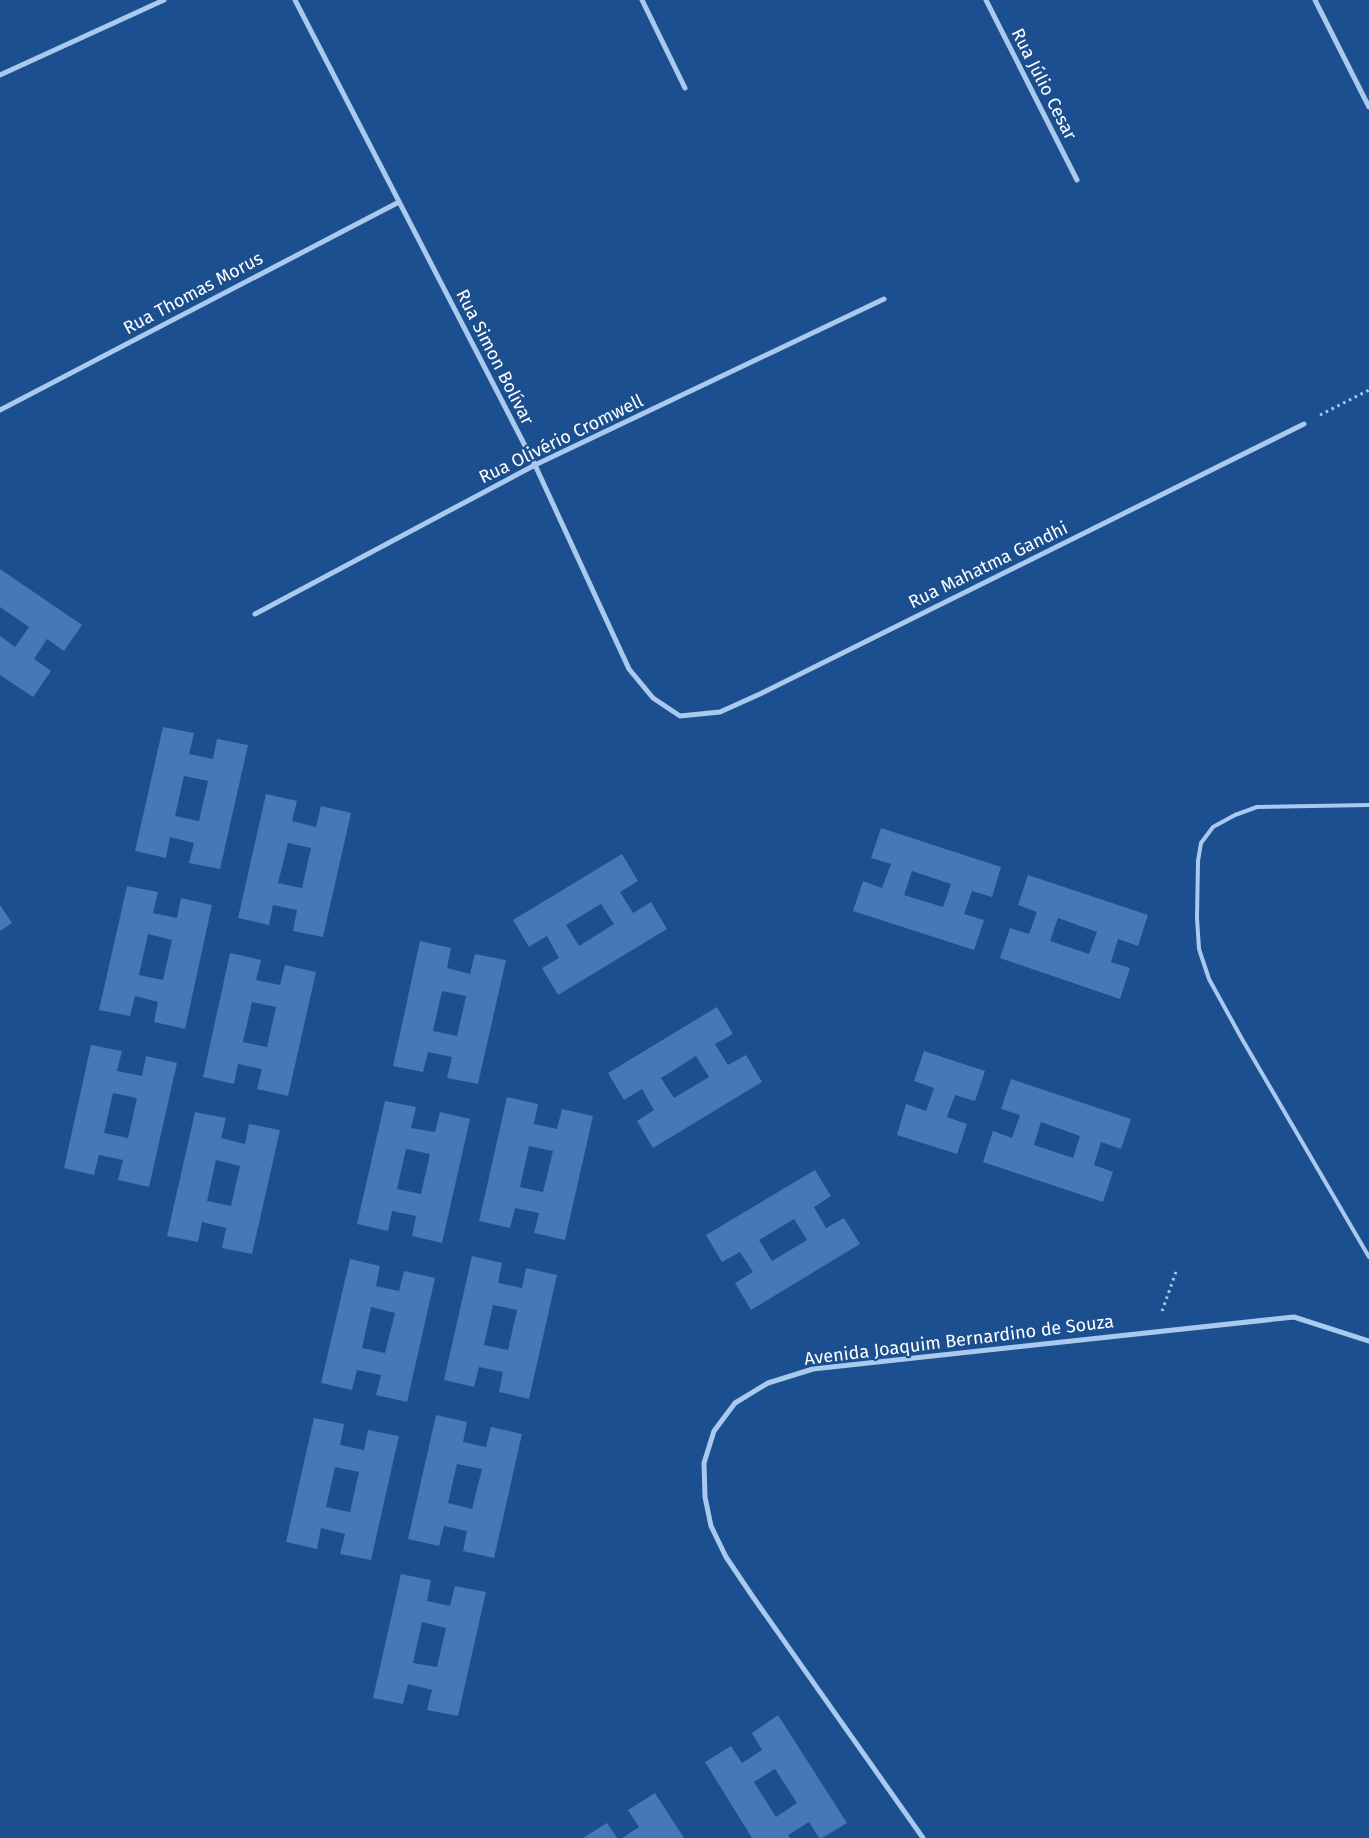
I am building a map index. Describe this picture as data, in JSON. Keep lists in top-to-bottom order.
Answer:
{
  "streets": {
    "street": [
      "Rua Júlio Cesar",
      "Rua Thomas Morus",
      "Rua Simon Bolívar",
      "Rua Olivério Cromwell",
      "Rua Mahatma Gandhi",
      "Avenida Joaquim Bernardino de Souza"
    ]
  },
  "crossings": [
    ["Rua Thomas Morus", "Rua Simon Bolívar"],
    ["Rua Simon Bolívar", "Rua Olivério Cromwell"],
    ["Rua Simon Bolívar", "Rua Mahatma Gandhi"]
  ]
}
